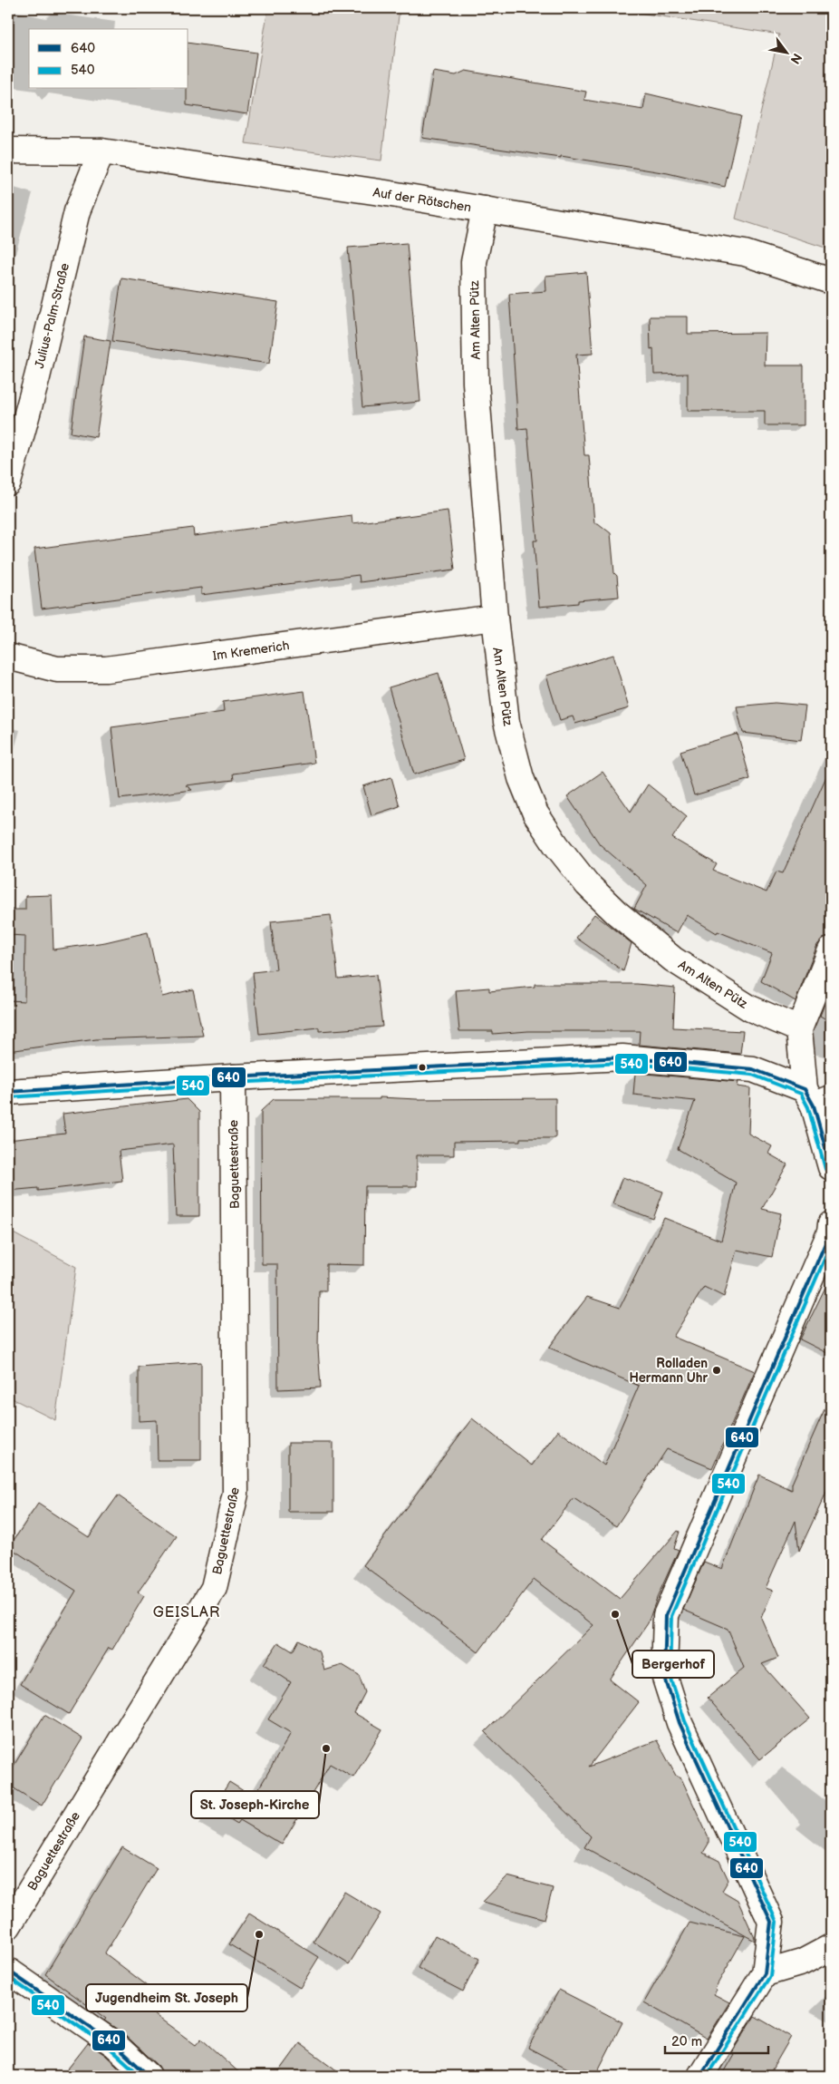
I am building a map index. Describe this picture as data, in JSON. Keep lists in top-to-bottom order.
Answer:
{
  "streets": {
    "street": [
      "Auf der Rötschen",
      "Julius-Palm-Straße",
      "Am Alten Pütz",
      "Im Kremerich",
      "Baguettestraße"
    ]
  },
  "crossings": [
    ["Auf der Rötschen", "Julius-Palm-Straße"],
    ["Auf der Rötschen", "Am Alten Pütz"],
    ["Am Alten Pütz", "Im Kremerich"]
  ],
  "districts": ["GEISLAR"],
  "places": [
    "Rolladen Hermann Uhr",
    "Bergerhof",
    "St. Joseph-Kirche",
    "Jugendheim St. Joseph"
  ],
  "lines": ["transit line 640", "transit line 540"],
  "legend": ["640", "540"],
  "scale_bar": "20 m",
  "north": "bottom right"
}
